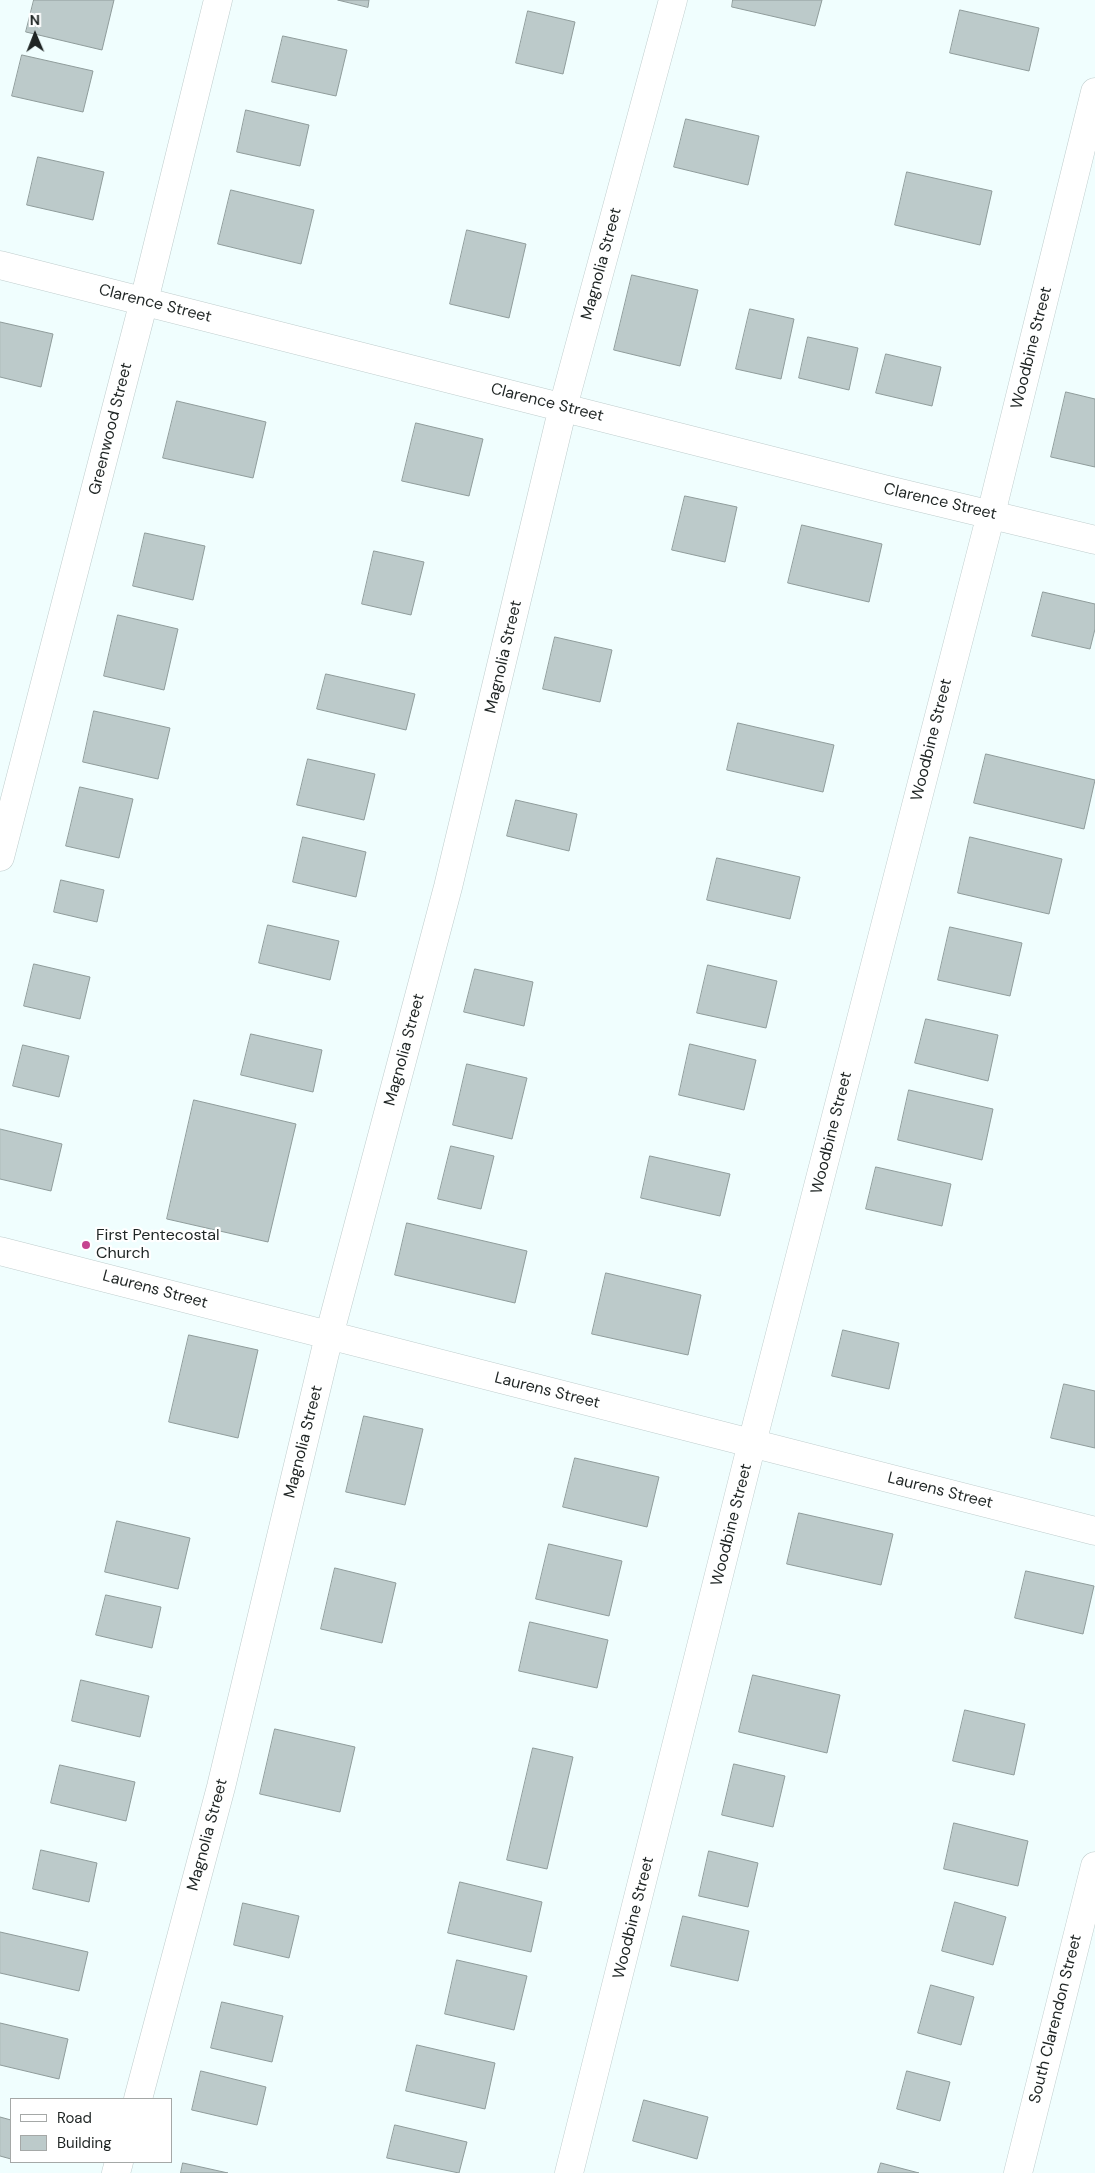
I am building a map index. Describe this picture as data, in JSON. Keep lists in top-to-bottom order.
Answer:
{
  "streets": {
    "street": [
      "Magnolia Street",
      "Clarence Street",
      "Woodbine Street",
      "Greenwood Street",
      "Laurens Street",
      "South Clarendon Street"
    ]
  },
  "crossings": [
    ["Magnolia Street", "Clarence Street"],
    ["Magnolia Street", "Laurens Street"],
    ["Clarence Street", "Woodbine Street"],
    ["Clarence Street", "Greenwood Street"],
    ["Woodbine Street", "Laurens Street"]
  ],
  "places": ["First Pentecostal Church"],
  "legend": ["Road", "Building"],
  "north": "top"
}
